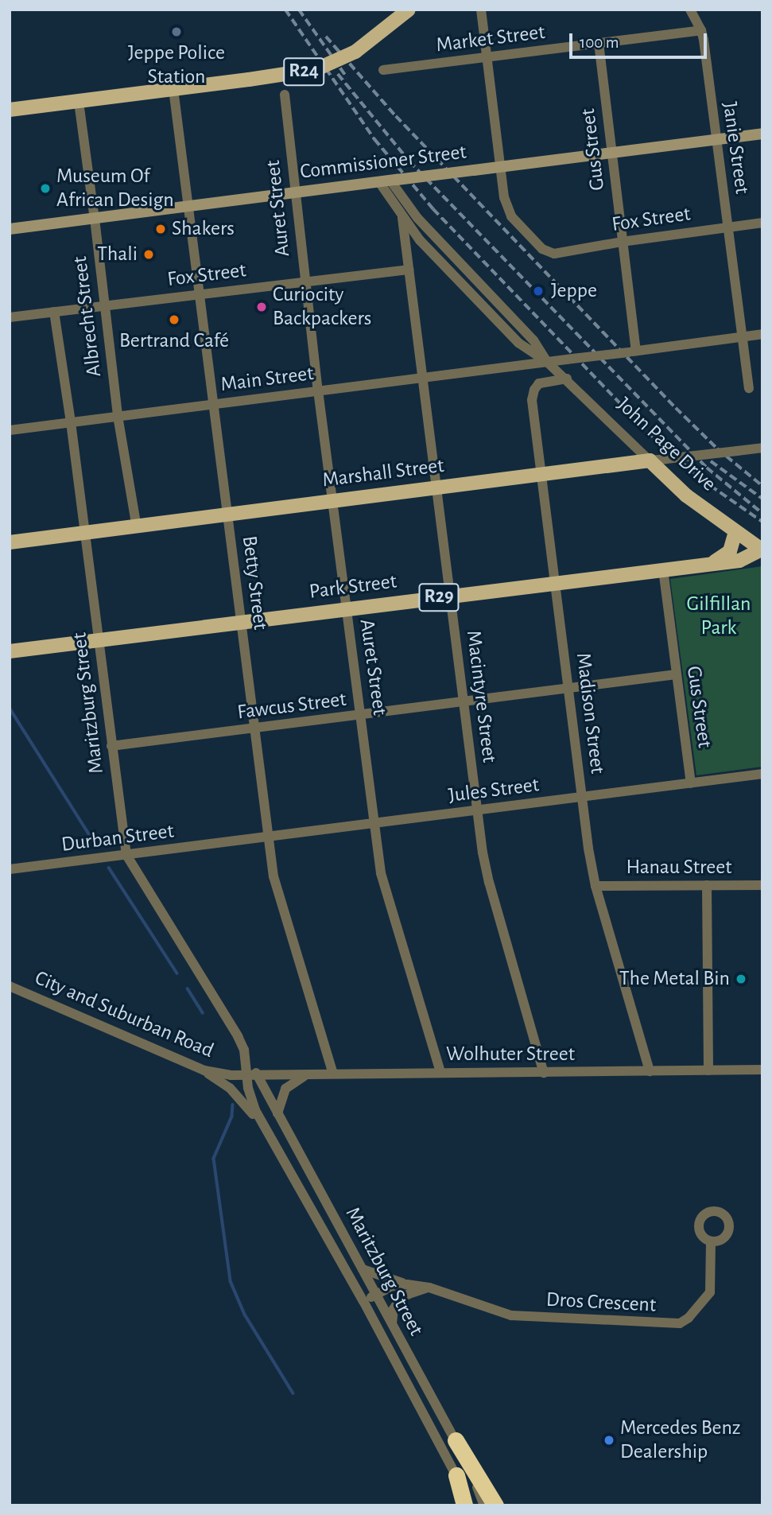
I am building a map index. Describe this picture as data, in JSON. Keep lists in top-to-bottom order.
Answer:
{
  "streets": {
    "main road": [
      "R24",
      "Commissioner Street",
      "John Page Drive",
      "Marshall Street",
      "Park Street",
      "R29"
    ],
    "street": [
      "Market Street",
      "Janie Street",
      "Gus Street",
      "Auret Street",
      "Fox Street",
      "Albrecht Street",
      "Main Street",
      "Betty Street",
      "Macintyre Street",
      "Maritzburg Street",
      "Fawcus Street",
      "Madison Street",
      "Jules Street",
      "Durban Street",
      "Hanau Street",
      "City and Suburban Road",
      "Wolhuter Street",
      "Dros Crescent"
    ]
  },
  "crossings": [
    ["Market Street", "Janie Street"],
    ["Market Street", "Gus Street"],
    ["R24", "Albrecht Street"],
    ["R24", "Betty Street"],
    ["Janie Street", "Commissioner Street"],
    ["Janie Street", "Fox Street"],
    ["Gus Street", "Commissioner Street"],
    ["Gus Street", "Fox Street"],
    ["Gus Street", "Park Street"],
    ["Gus Street", "Fawcus Street"],
    ["Gus Street", "Jules Street"],
    ["Commissioner Street", "Auret Street"],
    ["Commissioner Street", "Fox Street"],
    ["Commissioner Street", "Albrecht Street"],
    ["Commissioner Street", "John Page Drive"],
    ["Commissioner Street", "Betty Street"],
    ["Auret Street", "Fox Street"],
    ["Auret Street", "Main Street"],
    ["Auret Street", "Marshall Street"],
    ["Auret Street", "Park Street"],
    ["Auret Street", "Fawcus Street"],
    ["Auret Street", "Jules Street"],
    ["Auret Street", "Wolhuter Street"],
    ["Fox Street", "Albrecht Street"],
    ["Fox Street", "Betty Street"],
    ["Fox Street", "Macintyre Street"],
    ["Fox Street", "Maritzburg Street"],
    ["Albrecht Street", "Main Street"],
    ["Albrecht Street", "Marshall Street"],
    ["Main Street", "John Page Drive"],
    ["Main Street", "Betty Street"],
    ["Main Street", "Macintyre Street"],
    ["Main Street", "Maritzburg Street"],
    ["John Page Drive", "Marshall Street"],
    ["John Page Drive", "Park Street"],
    ["John Page Drive", "Macintyre Street"],
    ["John Page Drive", "Madison Street"],
    ["Marshall Street", "Betty Street"],
    ["Marshall Street", "Macintyre Street"],
    ["Marshall Street", "Maritzburg Street"],
    ["Marshall Street", "Madison Street"],
    ["Betty Street", "Park Street"],
    ["Betty Street", "Fawcus Street"],
    ["Betty Street", "Jules Street"],
    ["Betty Street", "Wolhuter Street"],
    ["Park Street", "R29"],
    ["Park Street", "Macintyre Street"],
    ["Park Street", "Maritzburg Street"],
    ["Park Street", "Madison Street"],
    ["R29", "Maritzburg Street"],
    ["Macintyre Street", "Fawcus Street"],
    ["Macintyre Street", "Jules Street"],
    ["Macintyre Street", "Wolhuter Street"],
    ["Maritzburg Street", "Fawcus Street"],
    ["Maritzburg Street", "Durban Street"],
    ["Maritzburg Street", "City and Suburban Road"],
    ["Maritzburg Street", "Wolhuter Street"],
    ["Maritzburg Street", "Dros Crescent"],
    ["Fawcus Street", "Madison Street"],
    ["Madison Street", "Jules Street"],
    ["Madison Street", "Hanau Street"],
    ["Madison Street", "Wolhuter Street"],
    ["Jules Street", "Durban Street"],
    ["City and Suburban Road", "Wolhuter Street"]
  ],
  "parks": ["Gilfillan Park"],
  "places": [
    "Jeppe Police Station",
    "Museum Of African Design",
    "Shakers",
    "Thali",
    "Jeppe",
    "Curiocity Backpackers",
    "Bertrand Café",
    "The Metal Bin",
    "Mercedes Benz Dealership"
  ],
  "scale_bar": "100 m"
}
